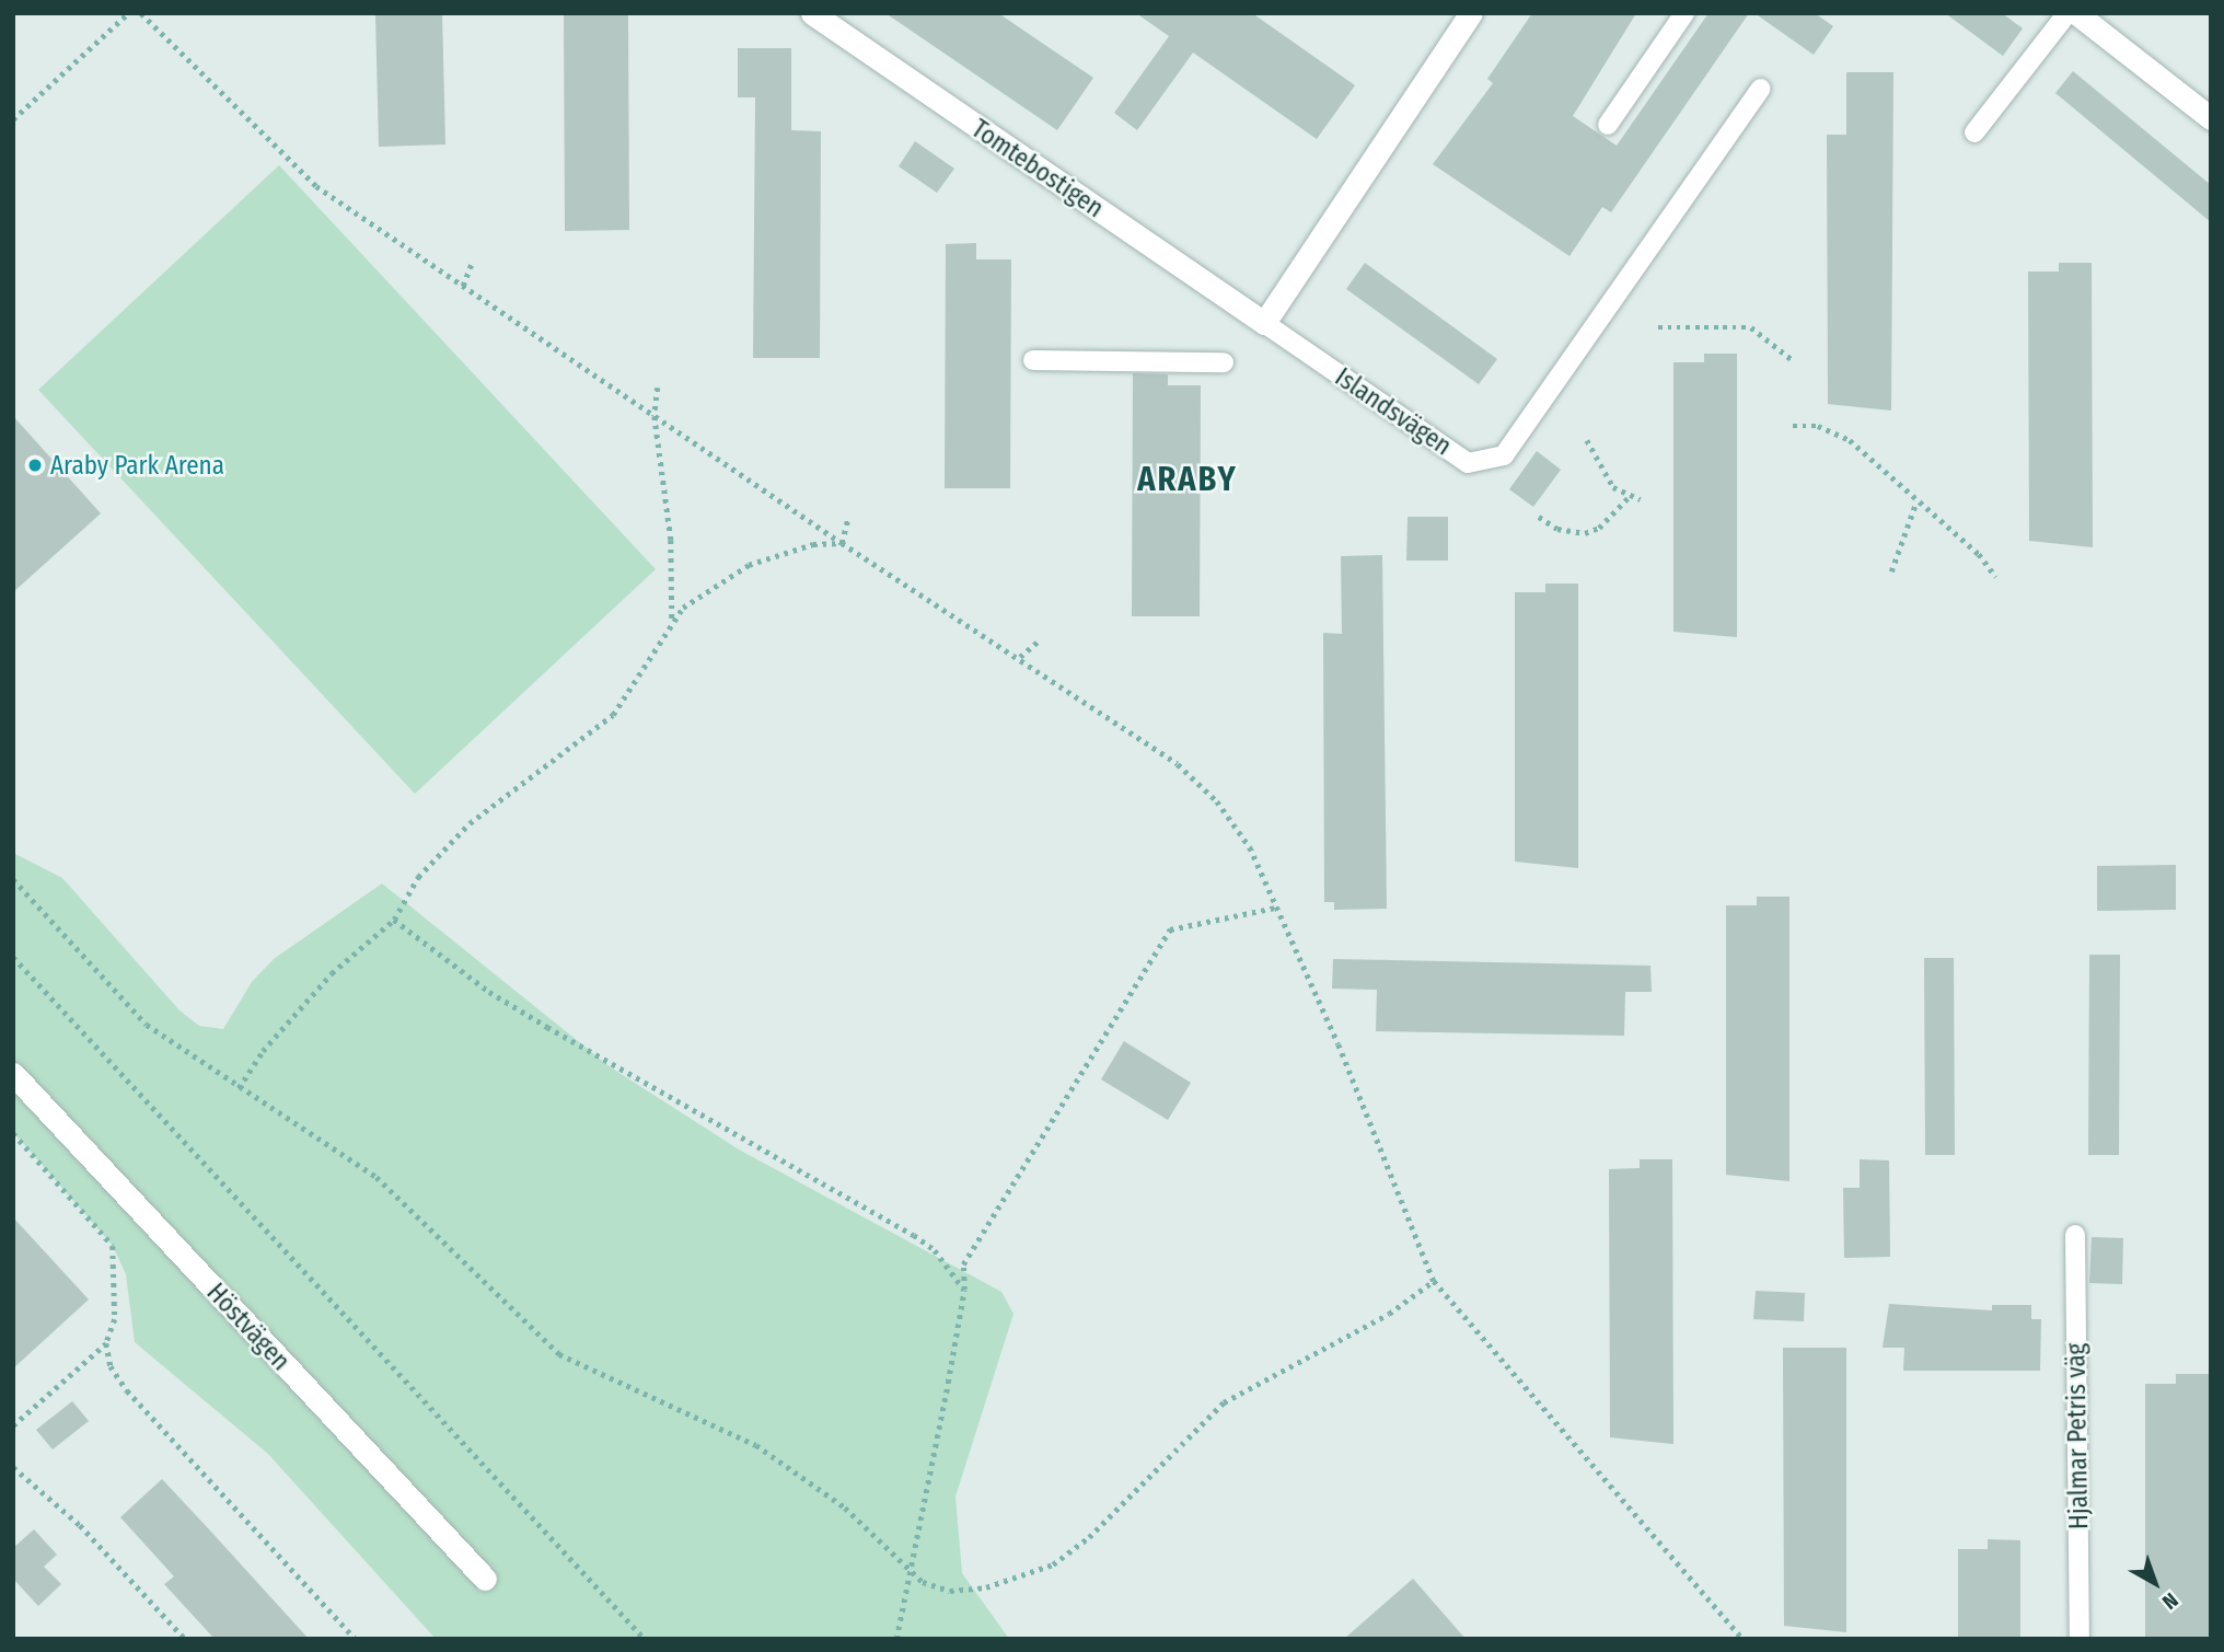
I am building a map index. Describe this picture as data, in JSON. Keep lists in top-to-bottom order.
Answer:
{
  "streets": {
    "street": ["Tomtebostigen", "Höstvägen"],
    "lane": ["Islandsvägen", "Hjalmar Petris väg"]
  },
  "crossings": [
    ["Tomtebostigen", "Islandsvägen"]
  ],
  "districts": ["ARABY"],
  "places": ["Araby Park Arena"],
  "north": "bottom right"
}
